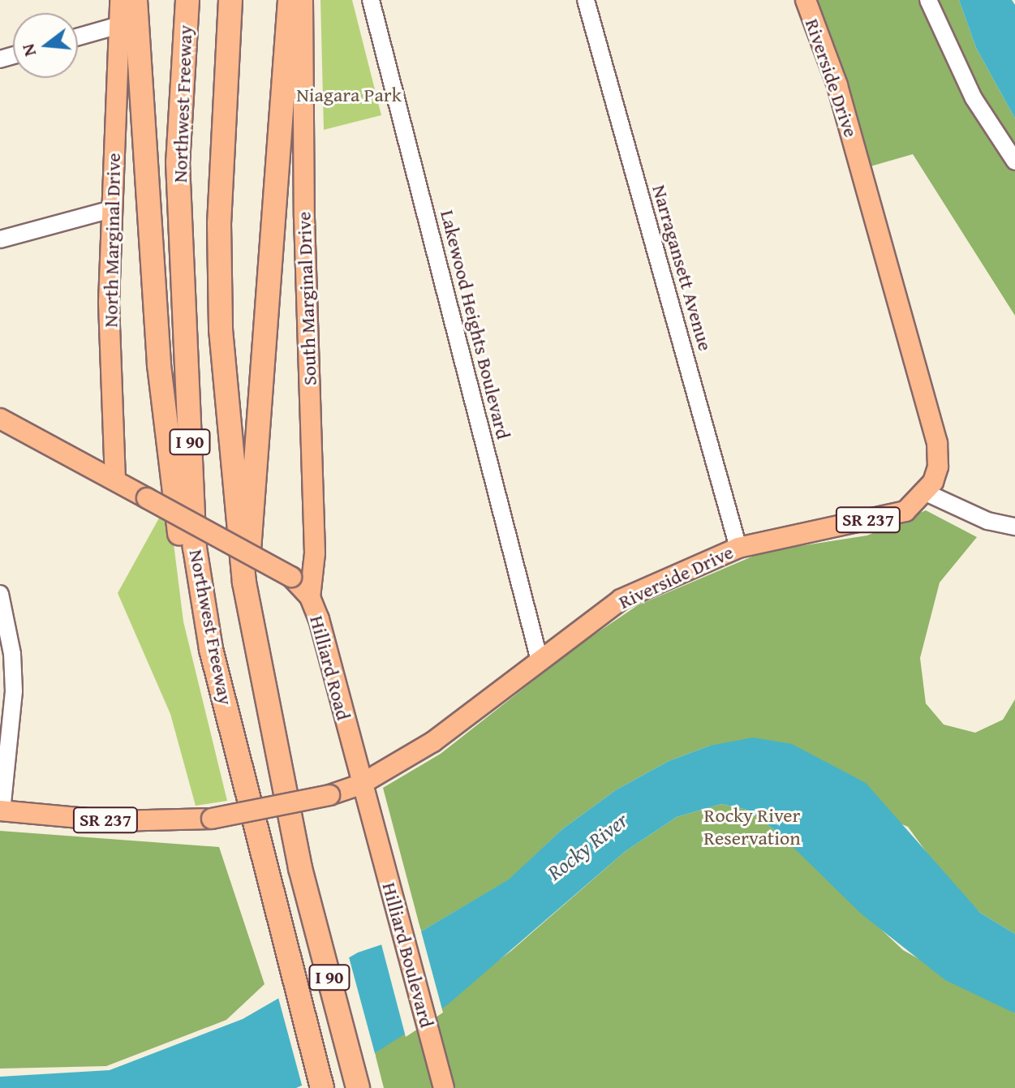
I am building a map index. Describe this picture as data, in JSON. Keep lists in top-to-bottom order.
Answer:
{
  "streets": {
    "highway": ["Northwest Freeway", "I 90"],
    "main road": [
      "Riverside Drive",
      "North Marginal Drive",
      "South Marginal Drive",
      "SR 237",
      "Hilliard Road",
      "Hilliard Boulevard"
    ],
    "street": ["Narragansett Avenue", "Lakewood Heights Boulevard"]
  },
  "crossings": [
    ["Riverside Drive", "Narragansett Avenue"],
    ["Riverside Drive", "Lakewood Heights Boulevard"],
    ["Riverside Drive", "Hilliard Road"],
    ["North Marginal Drive", "Hilliard Road"],
    ["South Marginal Drive", "Hilliard Road"],
    ["Hilliard Road", "Hilliard Boulevard"]
  ],
  "water": ["Rocky River"],
  "parks": ["Niagara Park", "Rocky River Reservation"],
  "north": "left"
}
